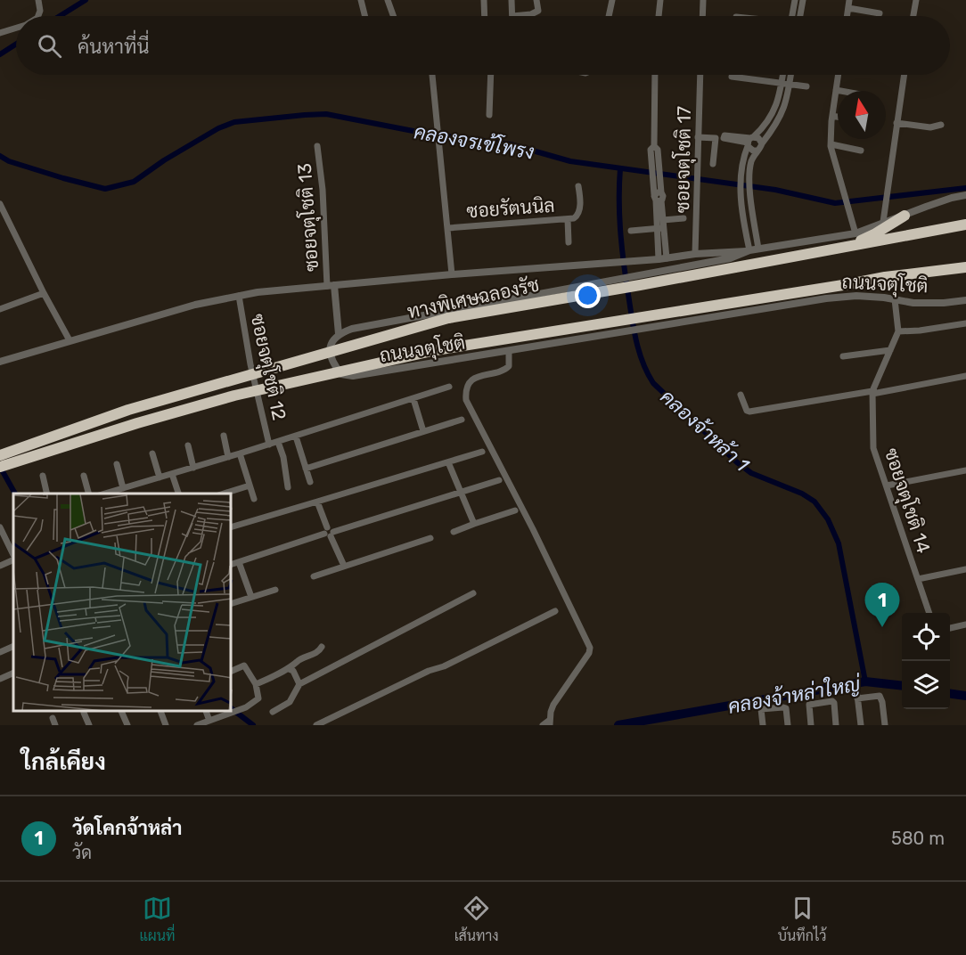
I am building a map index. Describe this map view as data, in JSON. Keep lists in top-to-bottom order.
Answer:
{
  "streets": {
    "highway": ["ทางพิเศษฉลองรัช"],
    "street": [
      "ซอยจตุโชติ 17",
      "ซอยรัตนนิล",
      "ซอยจตุโชติ 13",
      "ถนนจตุโชติ",
      "ซอยจตุโชติ 12",
      "ซอยจตุโชติ 14"
    ]
  },
  "crossings": [
    ["ถนนจตุโชติ", "ทางพิเศษฉลองรัช"],
    ["ถนนจตุโชติ", "ซอยจตุโชติ 14"]
  ],
  "water": ["คลองจรเข้โพรง", "คลองจ้าหล้า 1", "คลองจ้าหล่าใหญ่"],
  "north": "top",
  "page": {
    "search": "ค้นหาที่นี่",
    "pins": "1",
    "heading": "ใกล้เคียง",
    "list": [
      {
        "mark": "1",
        "name": "วัดโคกจ้าหล่า",
        "note": "วัด",
        "value": "580 m"
      }
    ],
    "nav": ["แผนที่", "เส้นทาง", "บันทึกไว้"]
  }
}
